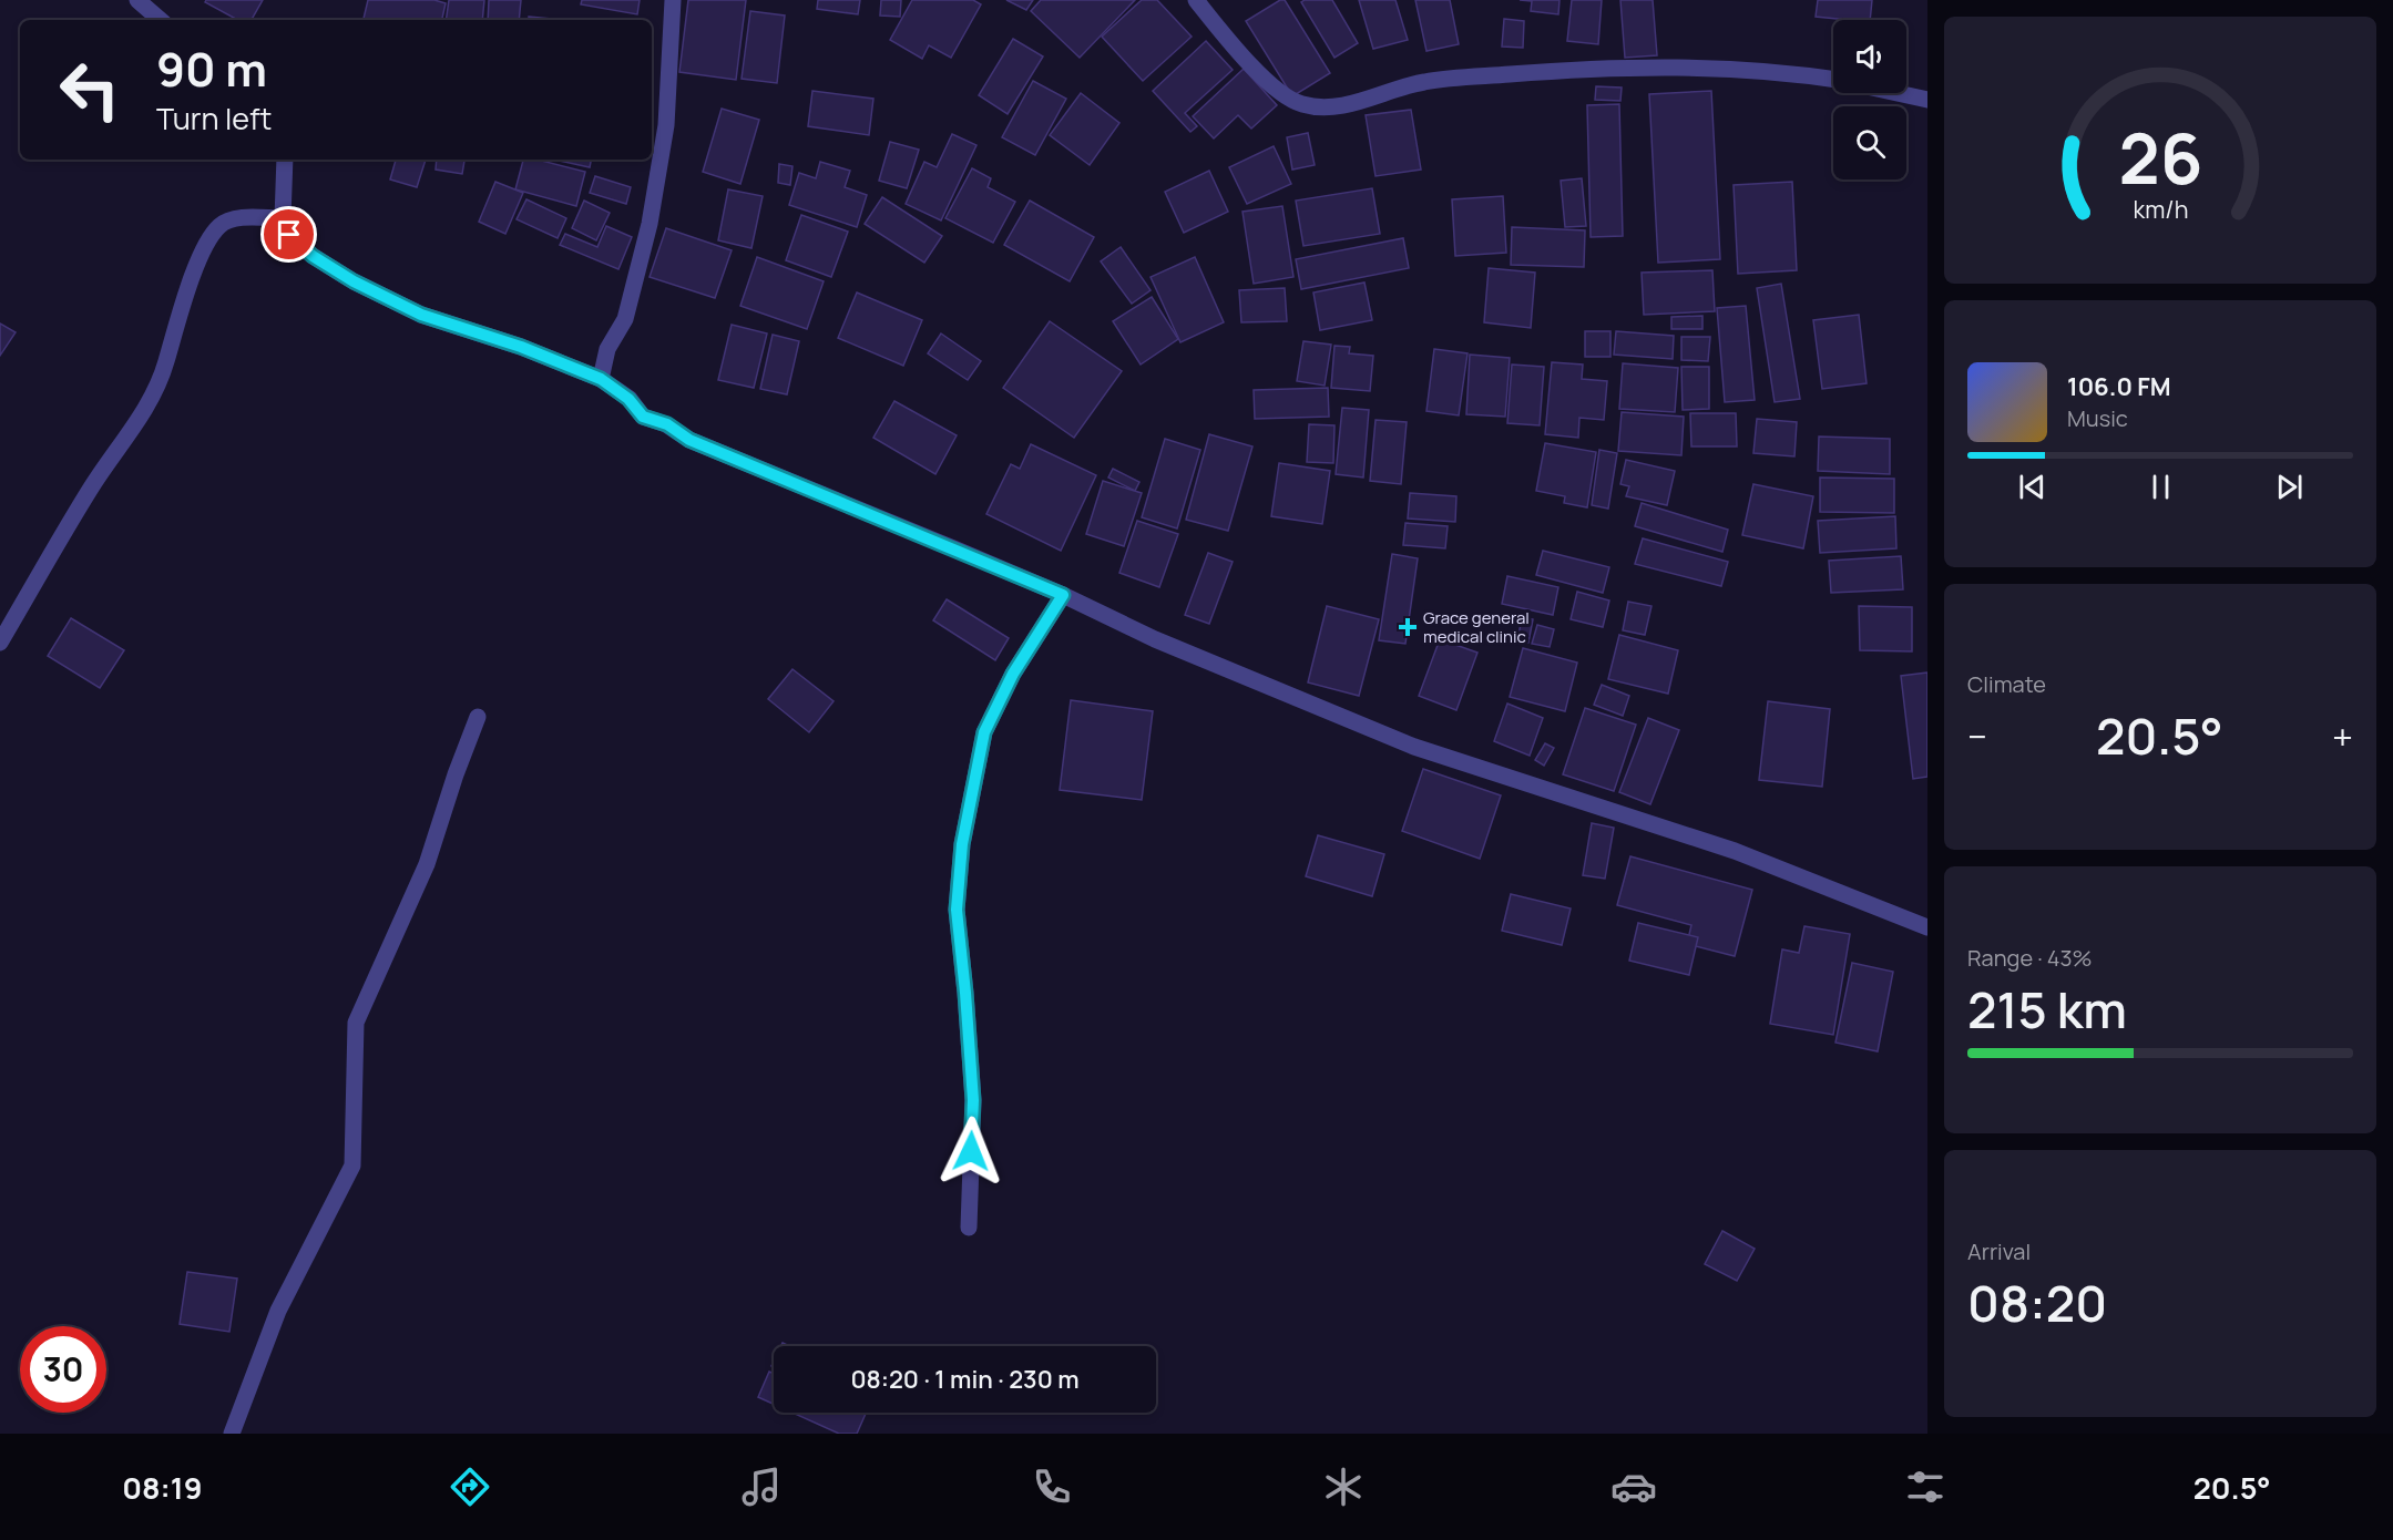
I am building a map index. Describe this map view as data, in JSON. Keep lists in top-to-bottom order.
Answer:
{
  "places": {
    "health": ["Grace general medical clinic"]
  },
  "page": {
    "turn": ["90 m", "Turn left"],
    "song": ["106.0 FM", "Music"],
    "tile": [
      "Climate",
      ["Range · 43%", "215 km"],
      ["Arrival", "08:20"]
    ],
    "heat": ["−", "20.5°", "+"],
    "limit": "30",
    "trip": "08:20 · 1 min · 230 m",
    "tabs": ["08:19", "20.5°"],
    "gauge": ["26", "km/h"]
  }
}
